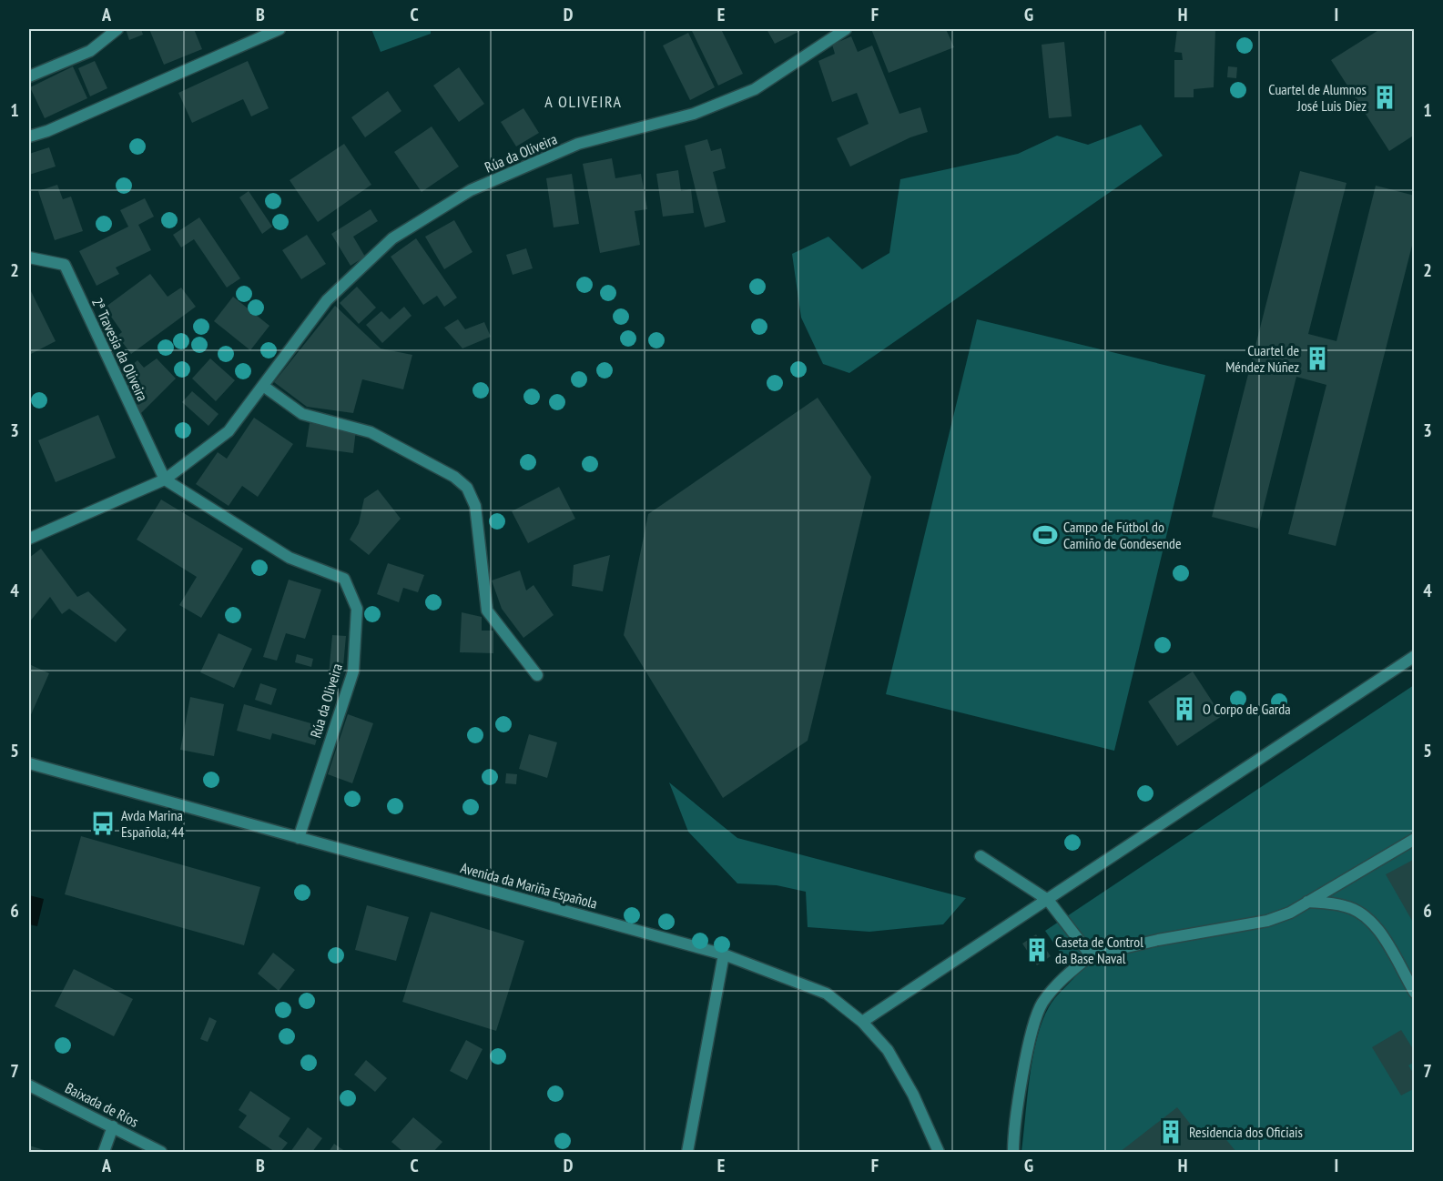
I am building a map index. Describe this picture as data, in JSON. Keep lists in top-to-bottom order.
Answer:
{
  "streets": {
    "street": [
      "Rúa da Oliveira",
      "2ª Travesía da Oliveira",
      "Avenida da Mariña Española",
      "Baixada de Ríos"
    ]
  },
  "crossings": [
    ["Rúa da Oliveira", "2ª Travesía da Oliveira"],
    ["Rúa da Oliveira", "Avenida da Mariña Española"]
  ],
  "districts": ["A OLIVEIRA"],
  "places": {
    "building": [
      "Cuartel de Alumnos José Luis Díez",
      "Cuartel de Méndez Núñez",
      "O Corpo de Garda",
      "Caseta de Control da Base Naval",
      "Residencia dos Oficiais"
    ],
    "sports": ["Campo de Fútbol do Camiño de Gondesende"],
    "bus stop": ["Avda Marina Española, 44"]
  },
  "grid": {
    "columns": [
      "A",
      "B",
      "C",
      "D",
      "E",
      "F",
      "G",
      "H",
      "I"
    ],
    "rows": [
      "1",
      "2",
      "3",
      "4",
      "5",
      "6",
      "7"
    ]
  }
}
